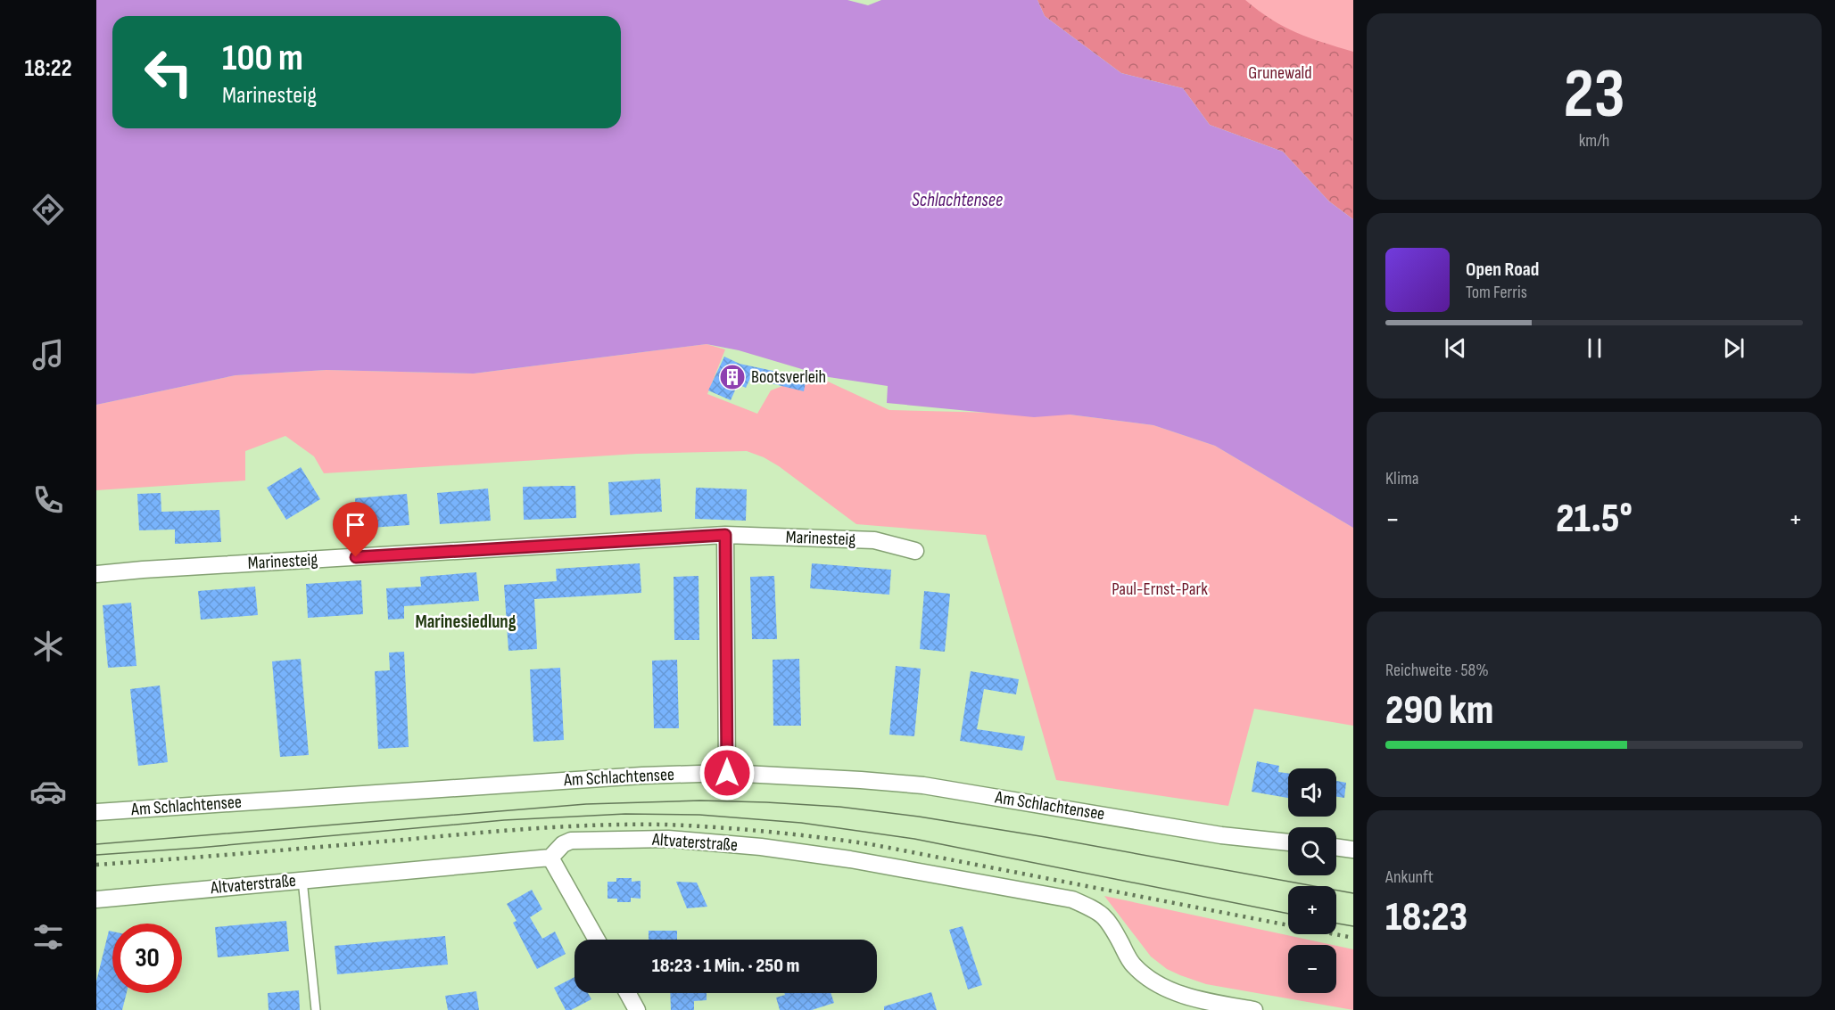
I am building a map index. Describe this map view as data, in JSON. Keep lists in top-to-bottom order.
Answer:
{
  "streets": {
    "street": ["Marinesteig", "Am Schlachtensee", "Altvaterstraße"]
  },
  "districts": ["Marinesiedlung"],
  "water": ["Schlachtensee"],
  "parks": ["Grunewald", "Paul-Ernst-Park"],
  "places": {
    "building": ["Bootsverleih"]
  },
  "page": {
    "tabs": "18:22",
    "tile": [
      ["23", "km/h"],
      "Klima",
      ["Reichweite · 58%", "290 km"],
      ["Ankunft", "18:23"]
    ],
    "turn": ["100 m", "Marinesteig"],
    "song": ["Open Road", "Tom Ferris"],
    "heat": ["−", "21.5°", "+"],
    "map_buttons": ["+", "−"],
    "limit": "30",
    "trip": "18:23 · 1 Min. · 250 m"
  }
}
